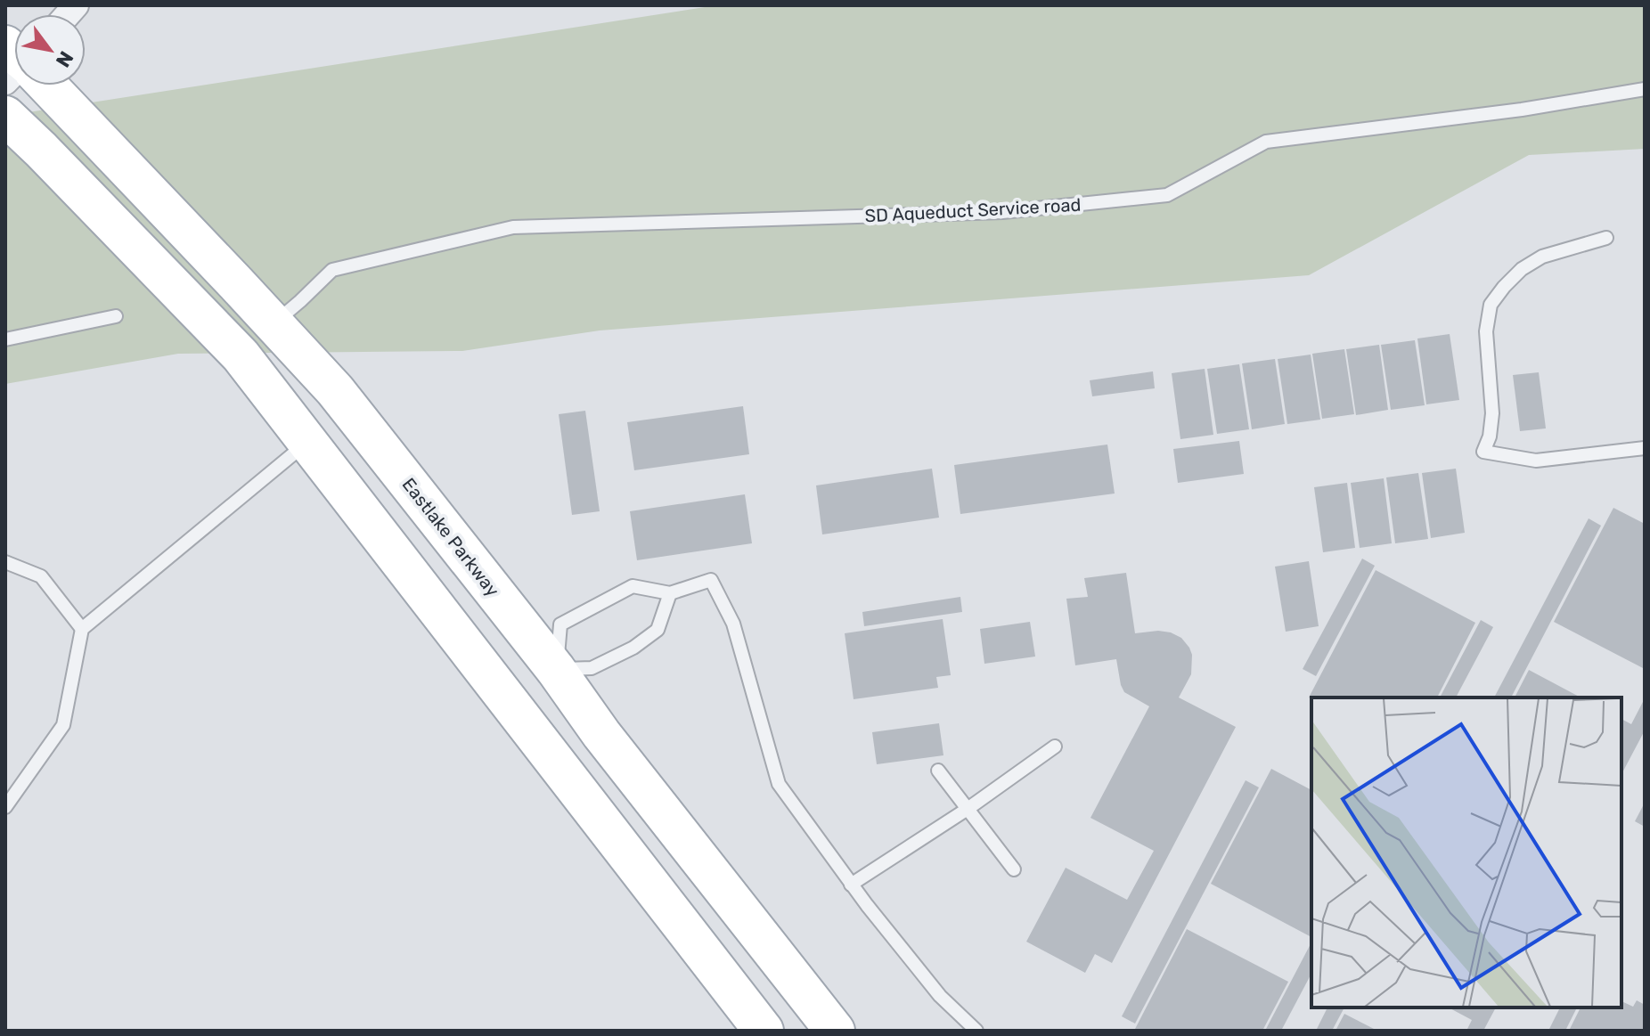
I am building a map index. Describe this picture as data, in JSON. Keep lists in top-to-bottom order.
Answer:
{
  "streets": {
    "main road": ["Eastlake Parkway"],
    "lane": ["SD Aqueduct Service road"]
  },
  "crossings": [
    ["SD Aqueduct Service road", "Eastlake Parkway"]
  ],
  "north": "bottom right"
}
